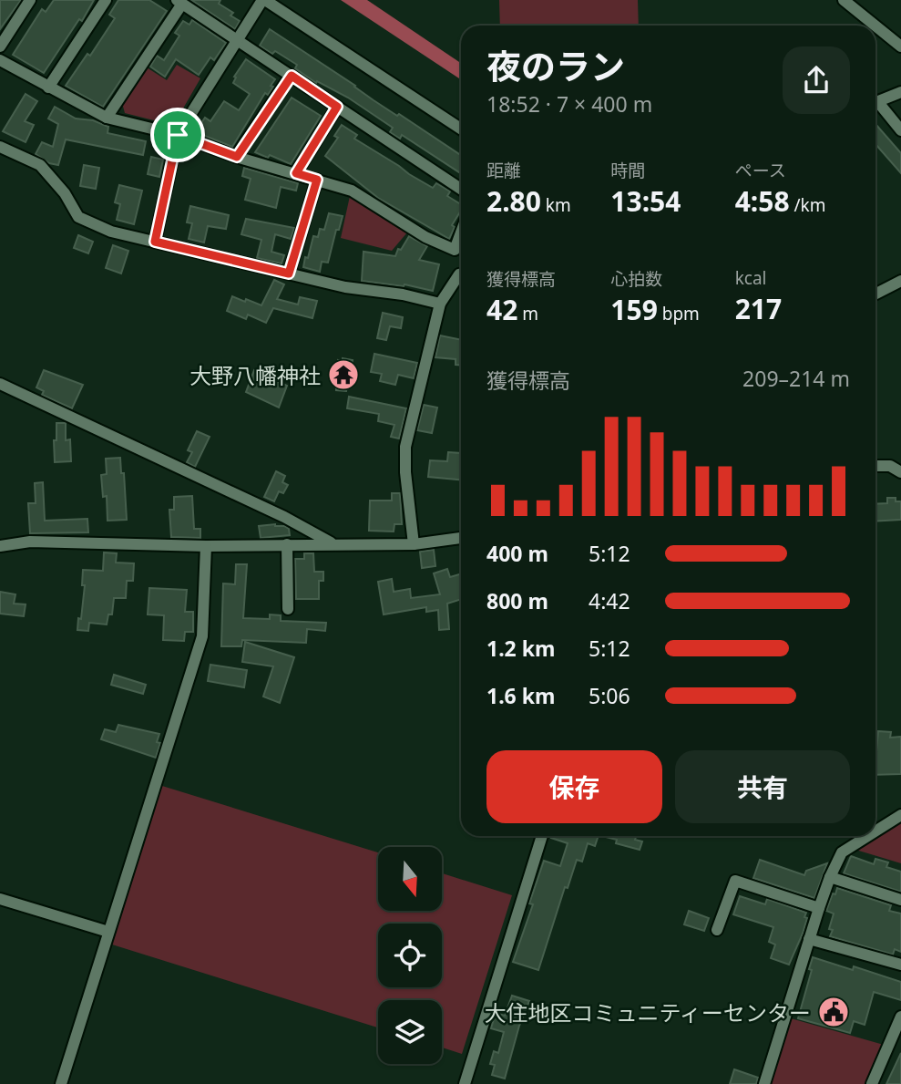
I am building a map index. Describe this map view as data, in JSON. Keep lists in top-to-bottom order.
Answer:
{
  "places": {
    "temple": ["大野八幡神社"],
    "public building": ["大住地区コミュニティーセンター"]
  },
  "north": "bottom",
  "page": {
    "heading": ["夜のラン", "18:52 · 7 × 400 m"],
    "stats": [
      ["距離", "2.80 km"],
      ["時間", "13:54"],
      ["ペース", "4:58 /km"],
      ["獲得標高", "42 m"],
      ["心拍数", "159 bpm"],
      ["kcal", "217"]
    ],
    "chart": ["獲得標高", "209–214 m"],
    "list": [
      {
        "name": "400 m",
        "note": "5:12"
      },
      {
        "name": "800 m",
        "note": "4:42"
      },
      {
        "name": "1.2 km",
        "note": "5:12"
      },
      {
        "name": "1.6 km",
        "note": "5:06"
      }
    ],
    "buttons": ["保存", "共有"]
  }
}
